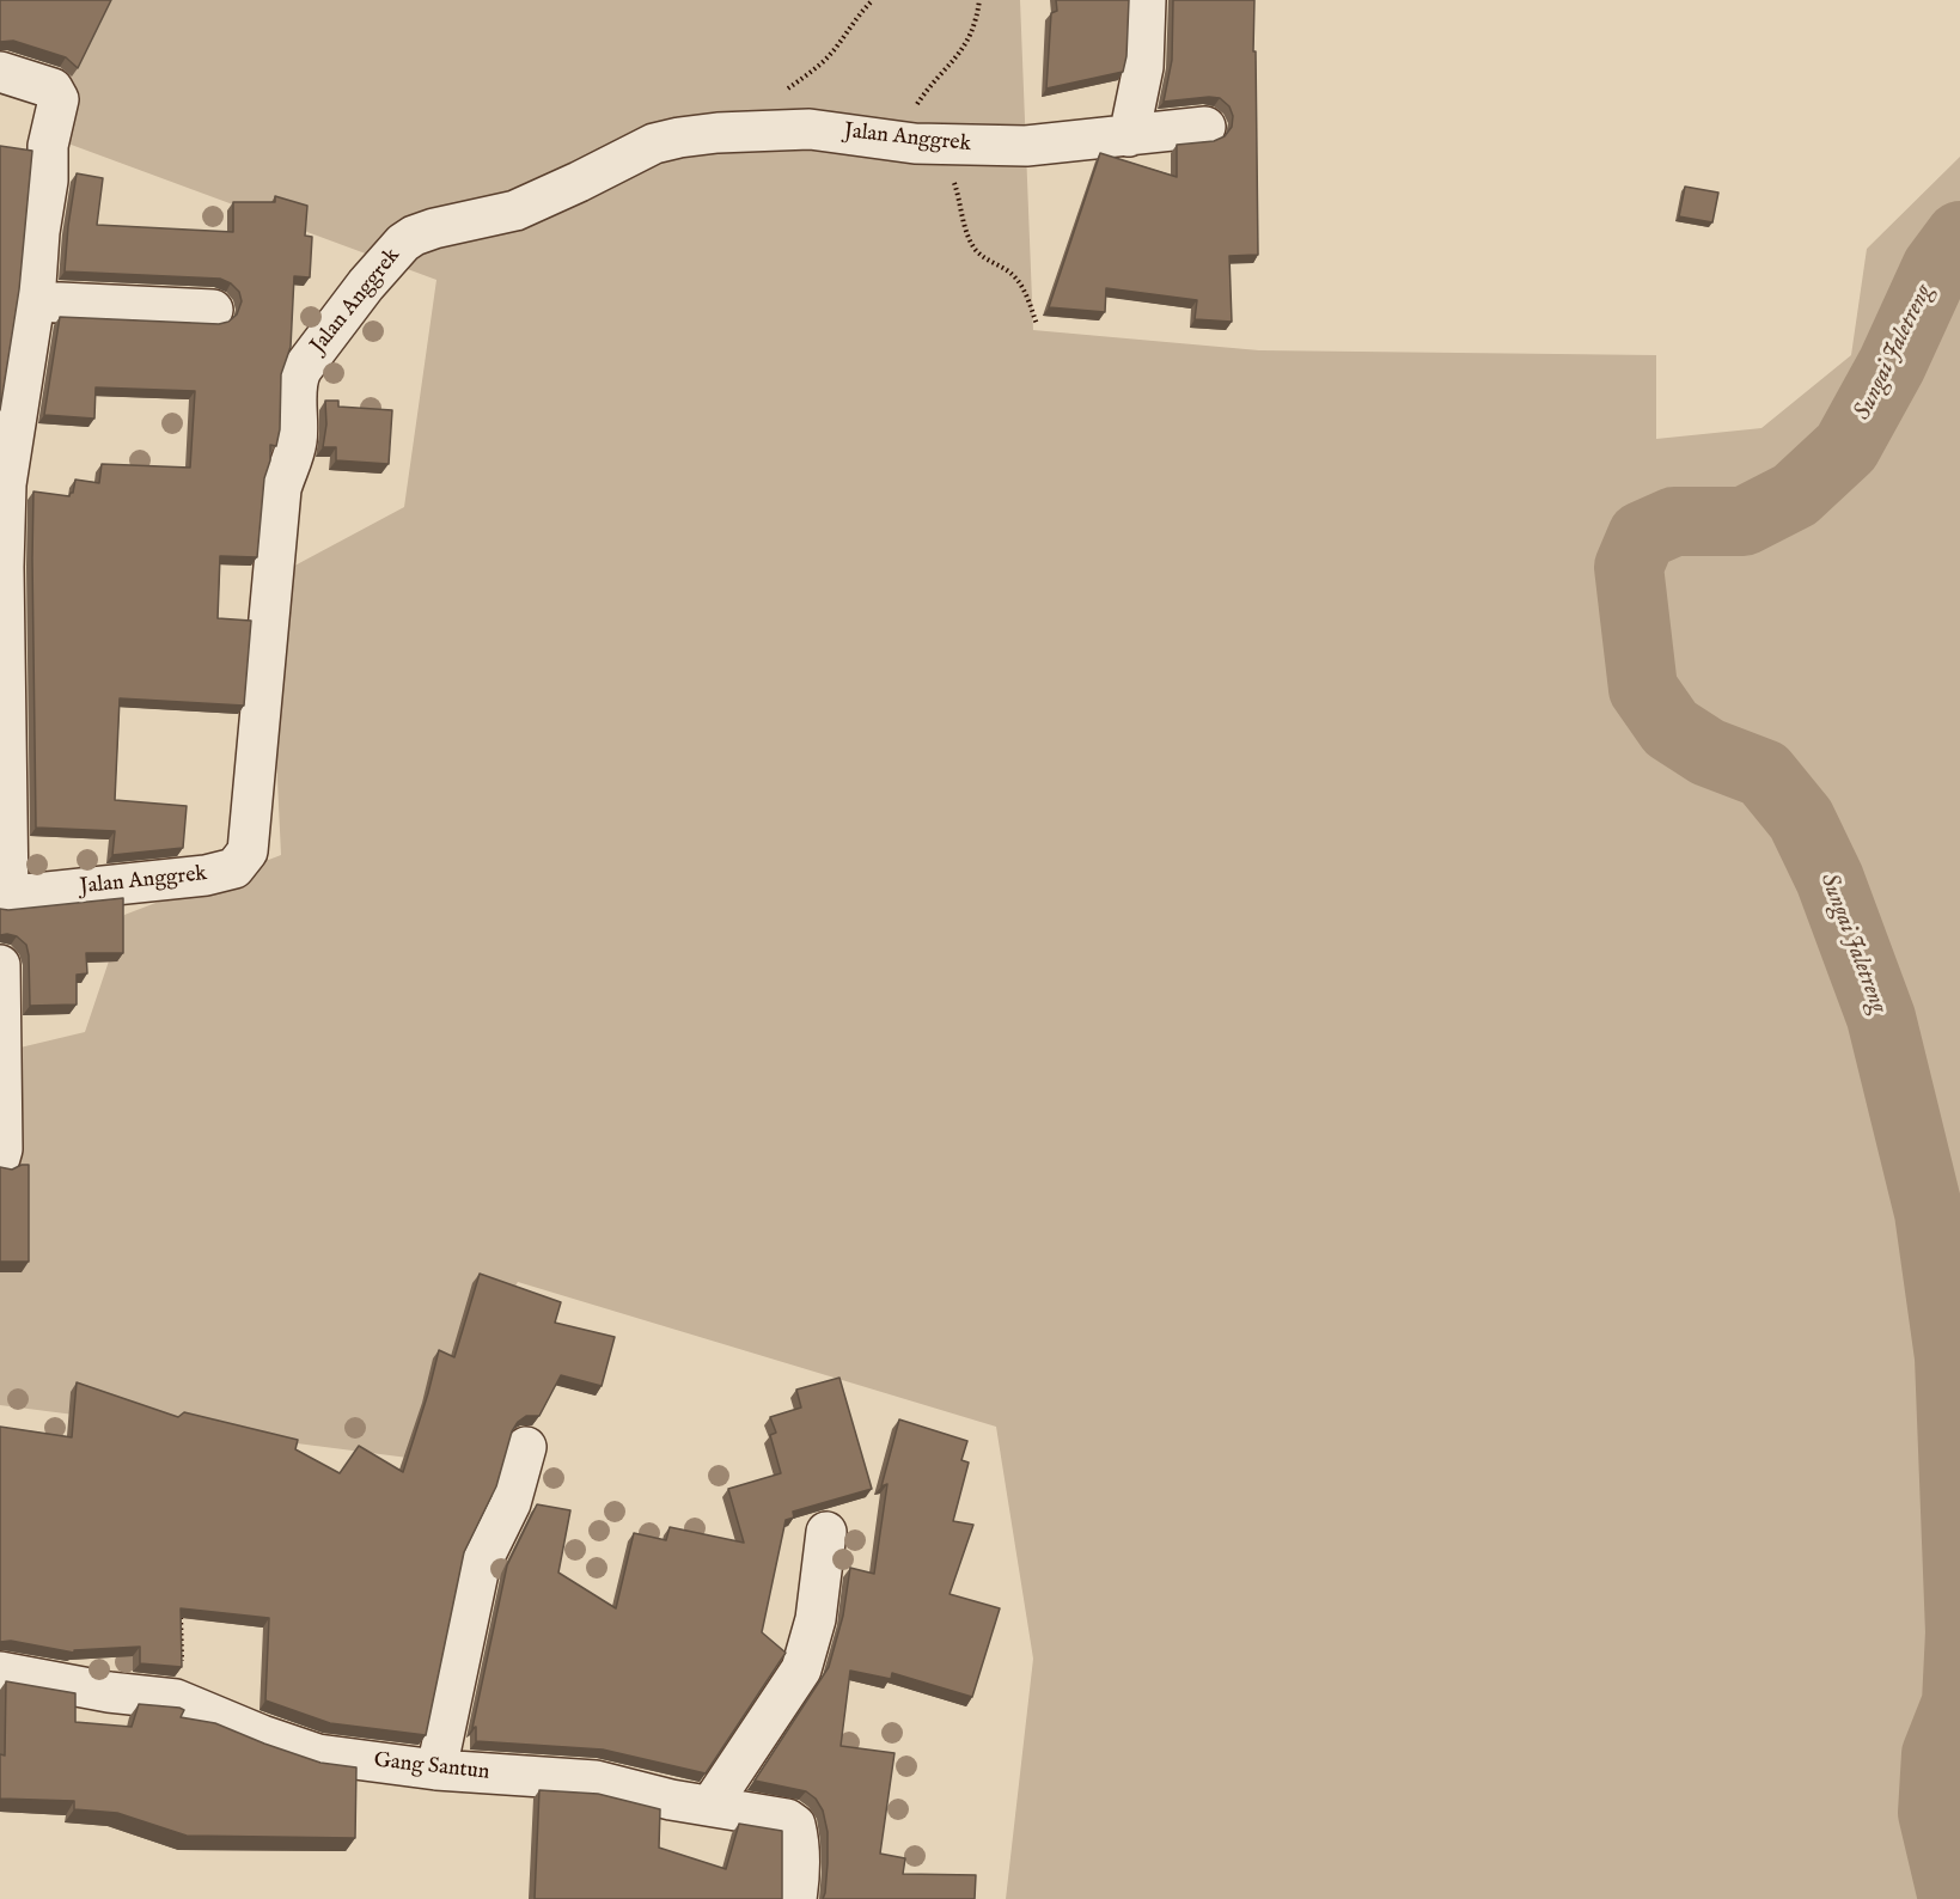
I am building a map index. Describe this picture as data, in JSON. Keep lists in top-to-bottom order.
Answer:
{
  "streets": {
    "street": ["Jalan Anggrek", "Gang Santun"]
  },
  "water": ["Sungai Jaletreng"]
}
